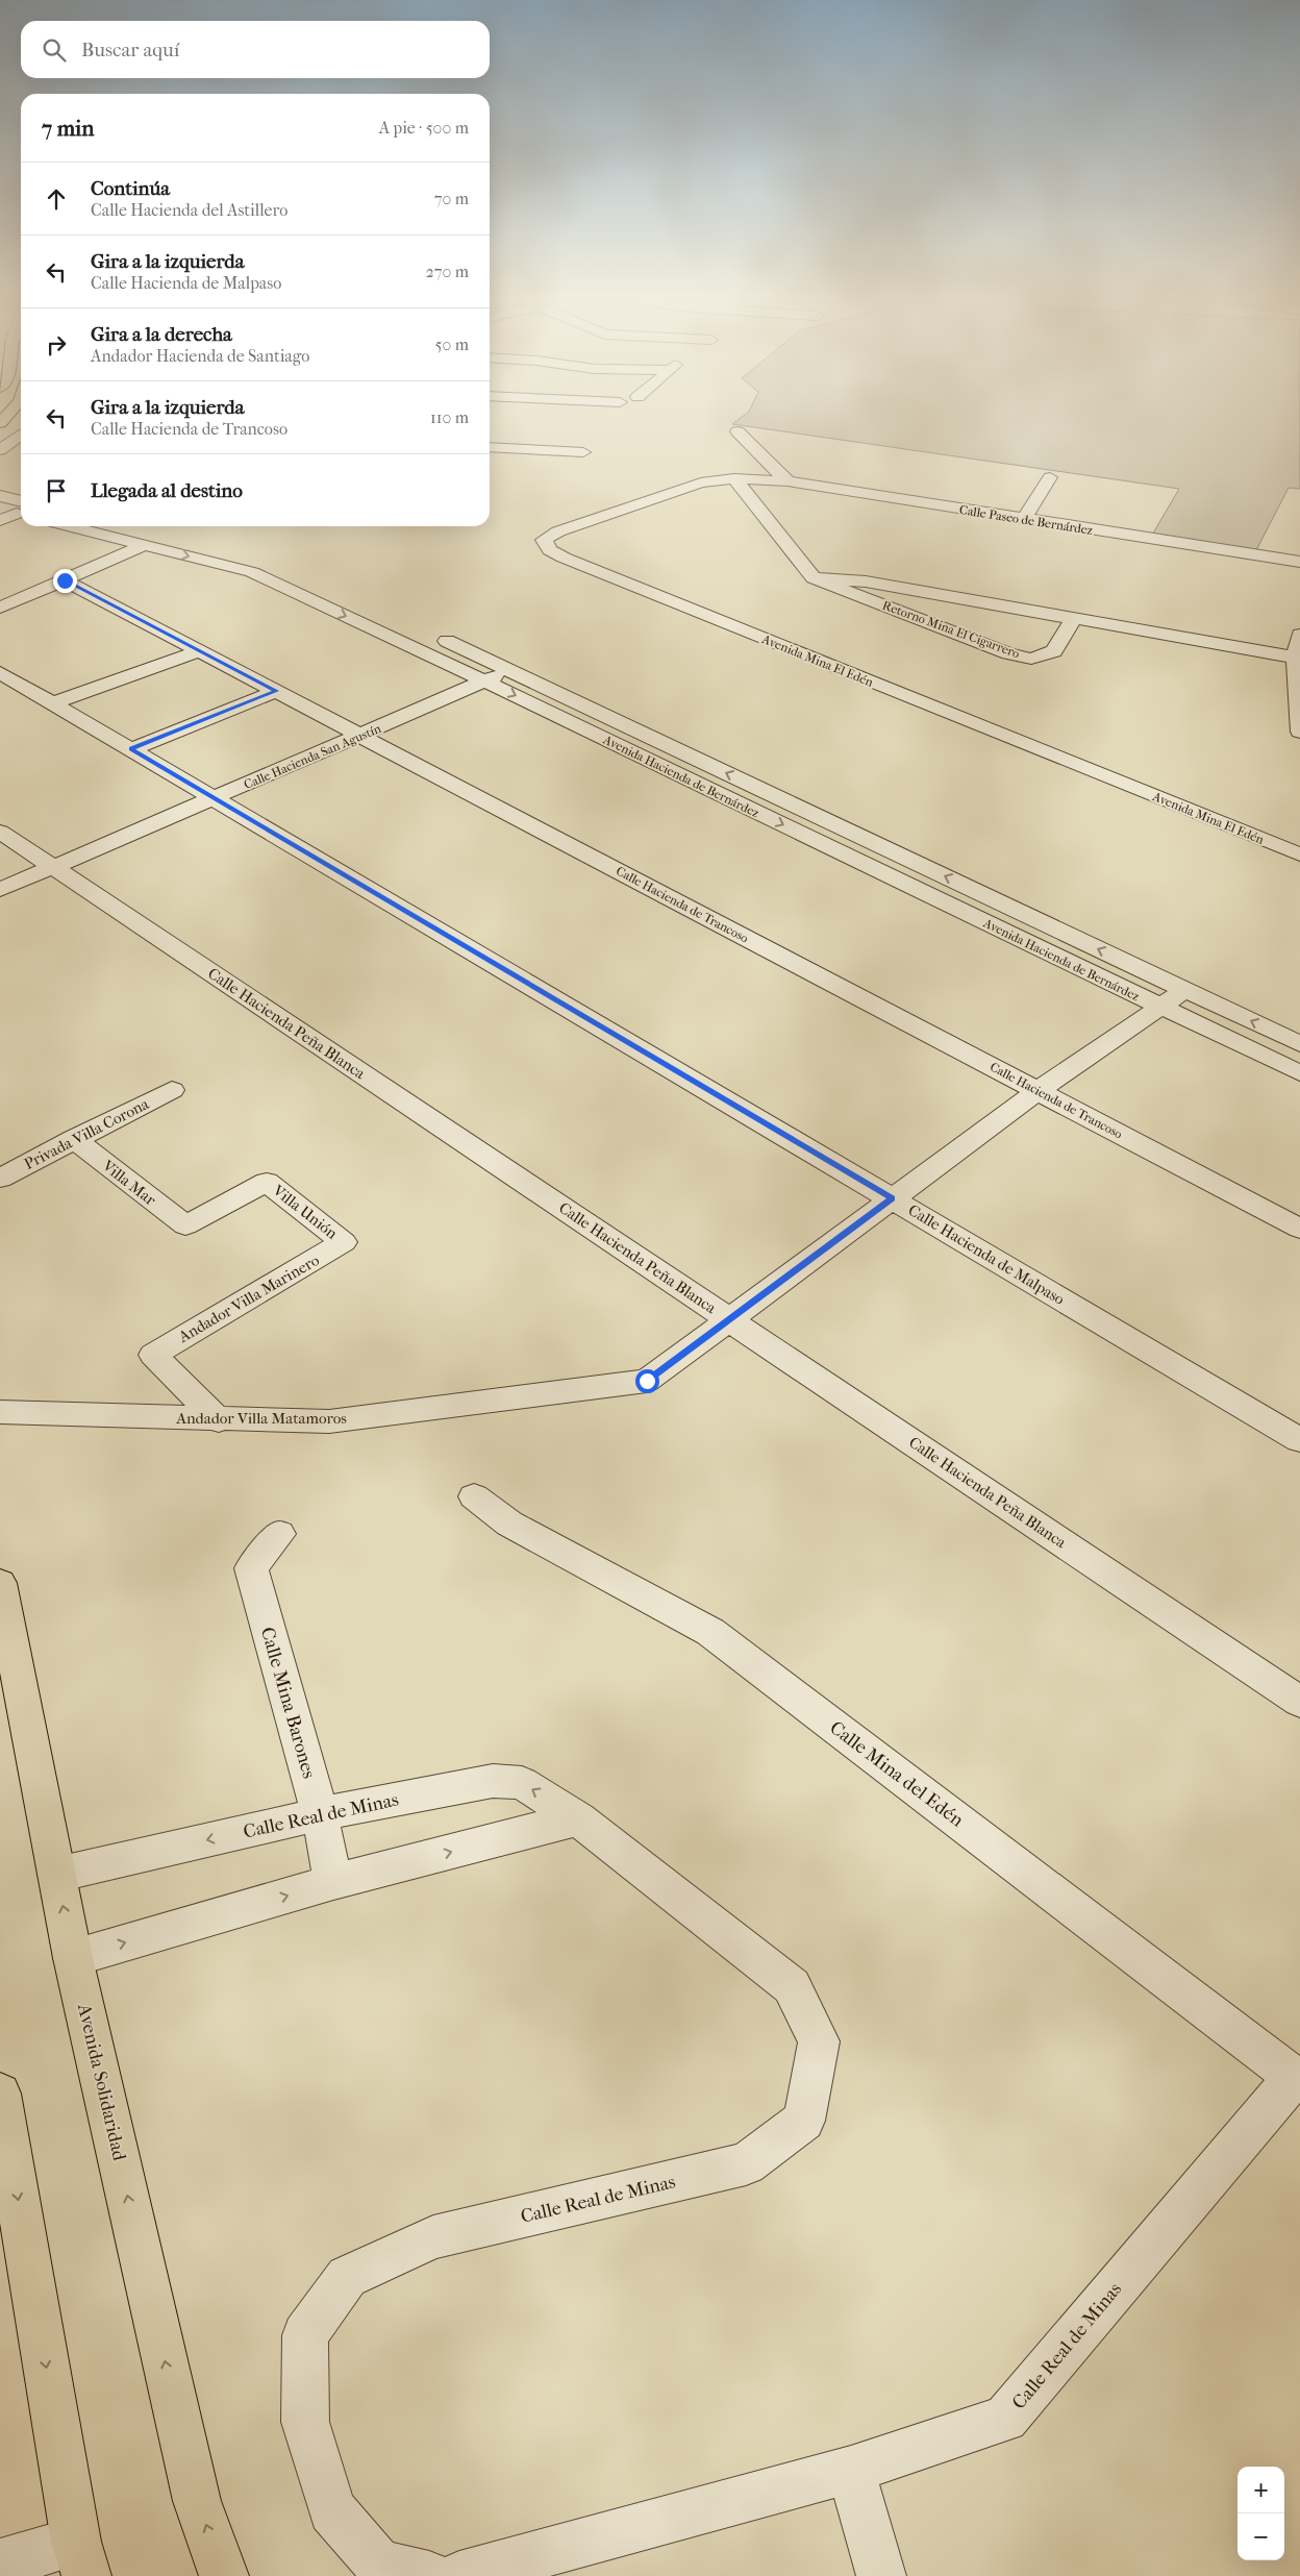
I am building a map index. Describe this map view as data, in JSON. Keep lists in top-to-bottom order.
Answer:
{
  "streets": {
    "main road": ["Avenida Solidaridad"],
    "street": [
      "Calle Paseo de Bernárdez",
      "Retorno Mina El Cigarrero",
      "Avenida Mina El Edén",
      "Calle Hacienda San Agustín",
      "Avenida Hacienda de Bernárdez",
      "Calle Hacienda de Trancoso",
      "Calle Hacienda Peña Blanca",
      "Privada Villa Corona",
      "Villa Mar",
      "Villa Unión",
      "Calle Hacienda de Malpaso",
      "Andador Villa Marinero",
      "Andador Villa Matamoros",
      "Calle Mina Barones",
      "Calle Mina del Edén",
      "Calle Real de Minas"
    ]
  },
  "crossings": [
    ["Calle Paseo de Bernárdez", "Avenida Mina El Edén"],
    ["Calle Hacienda San Agustín", "Avenida Hacienda de Bernárdez"],
    ["Calle Hacienda San Agustín", "Calle Hacienda de Trancoso"],
    ["Calle Hacienda San Agustín", "Calle Hacienda Peña Blanca"],
    ["Calle Hacienda San Agustín", "Calle Hacienda de Malpaso"],
    ["Calle Hacienda Peña Blanca", "Andador Villa Matamoros"],
    ["Privada Villa Corona", "Villa Mar"],
    ["Villa Mar", "Villa Unión"],
    ["Villa Unión", "Andador Villa Marinero"],
    ["Andador Villa Marinero", "Andador Villa Matamoros"],
    ["Calle Mina Barones", "Calle Real de Minas"],
    ["Calle Mina del Edén", "Calle Real de Minas"],
    ["Calle Real de Minas", "Avenida Solidaridad"]
  ],
  "page": {
    "search": "Buscar aquí",
    "heading": ["7 min", "A pie · 500 m"],
    "list": [
      ["Continúa", "Calle Hacienda del Astillero", "70 m"],
      ["Gira a la izquierda", "Calle Hacienda de Malpaso", "270 m"],
      ["Gira a la derecha", "Andador Hacienda de Santiago", "50 m"],
      ["Gira a la izquierda", "Calle Hacienda de Trancoso", "110 m"],
      "Llegada al destino"
    ],
    "map_buttons": ["+", "−"]
  }
}
